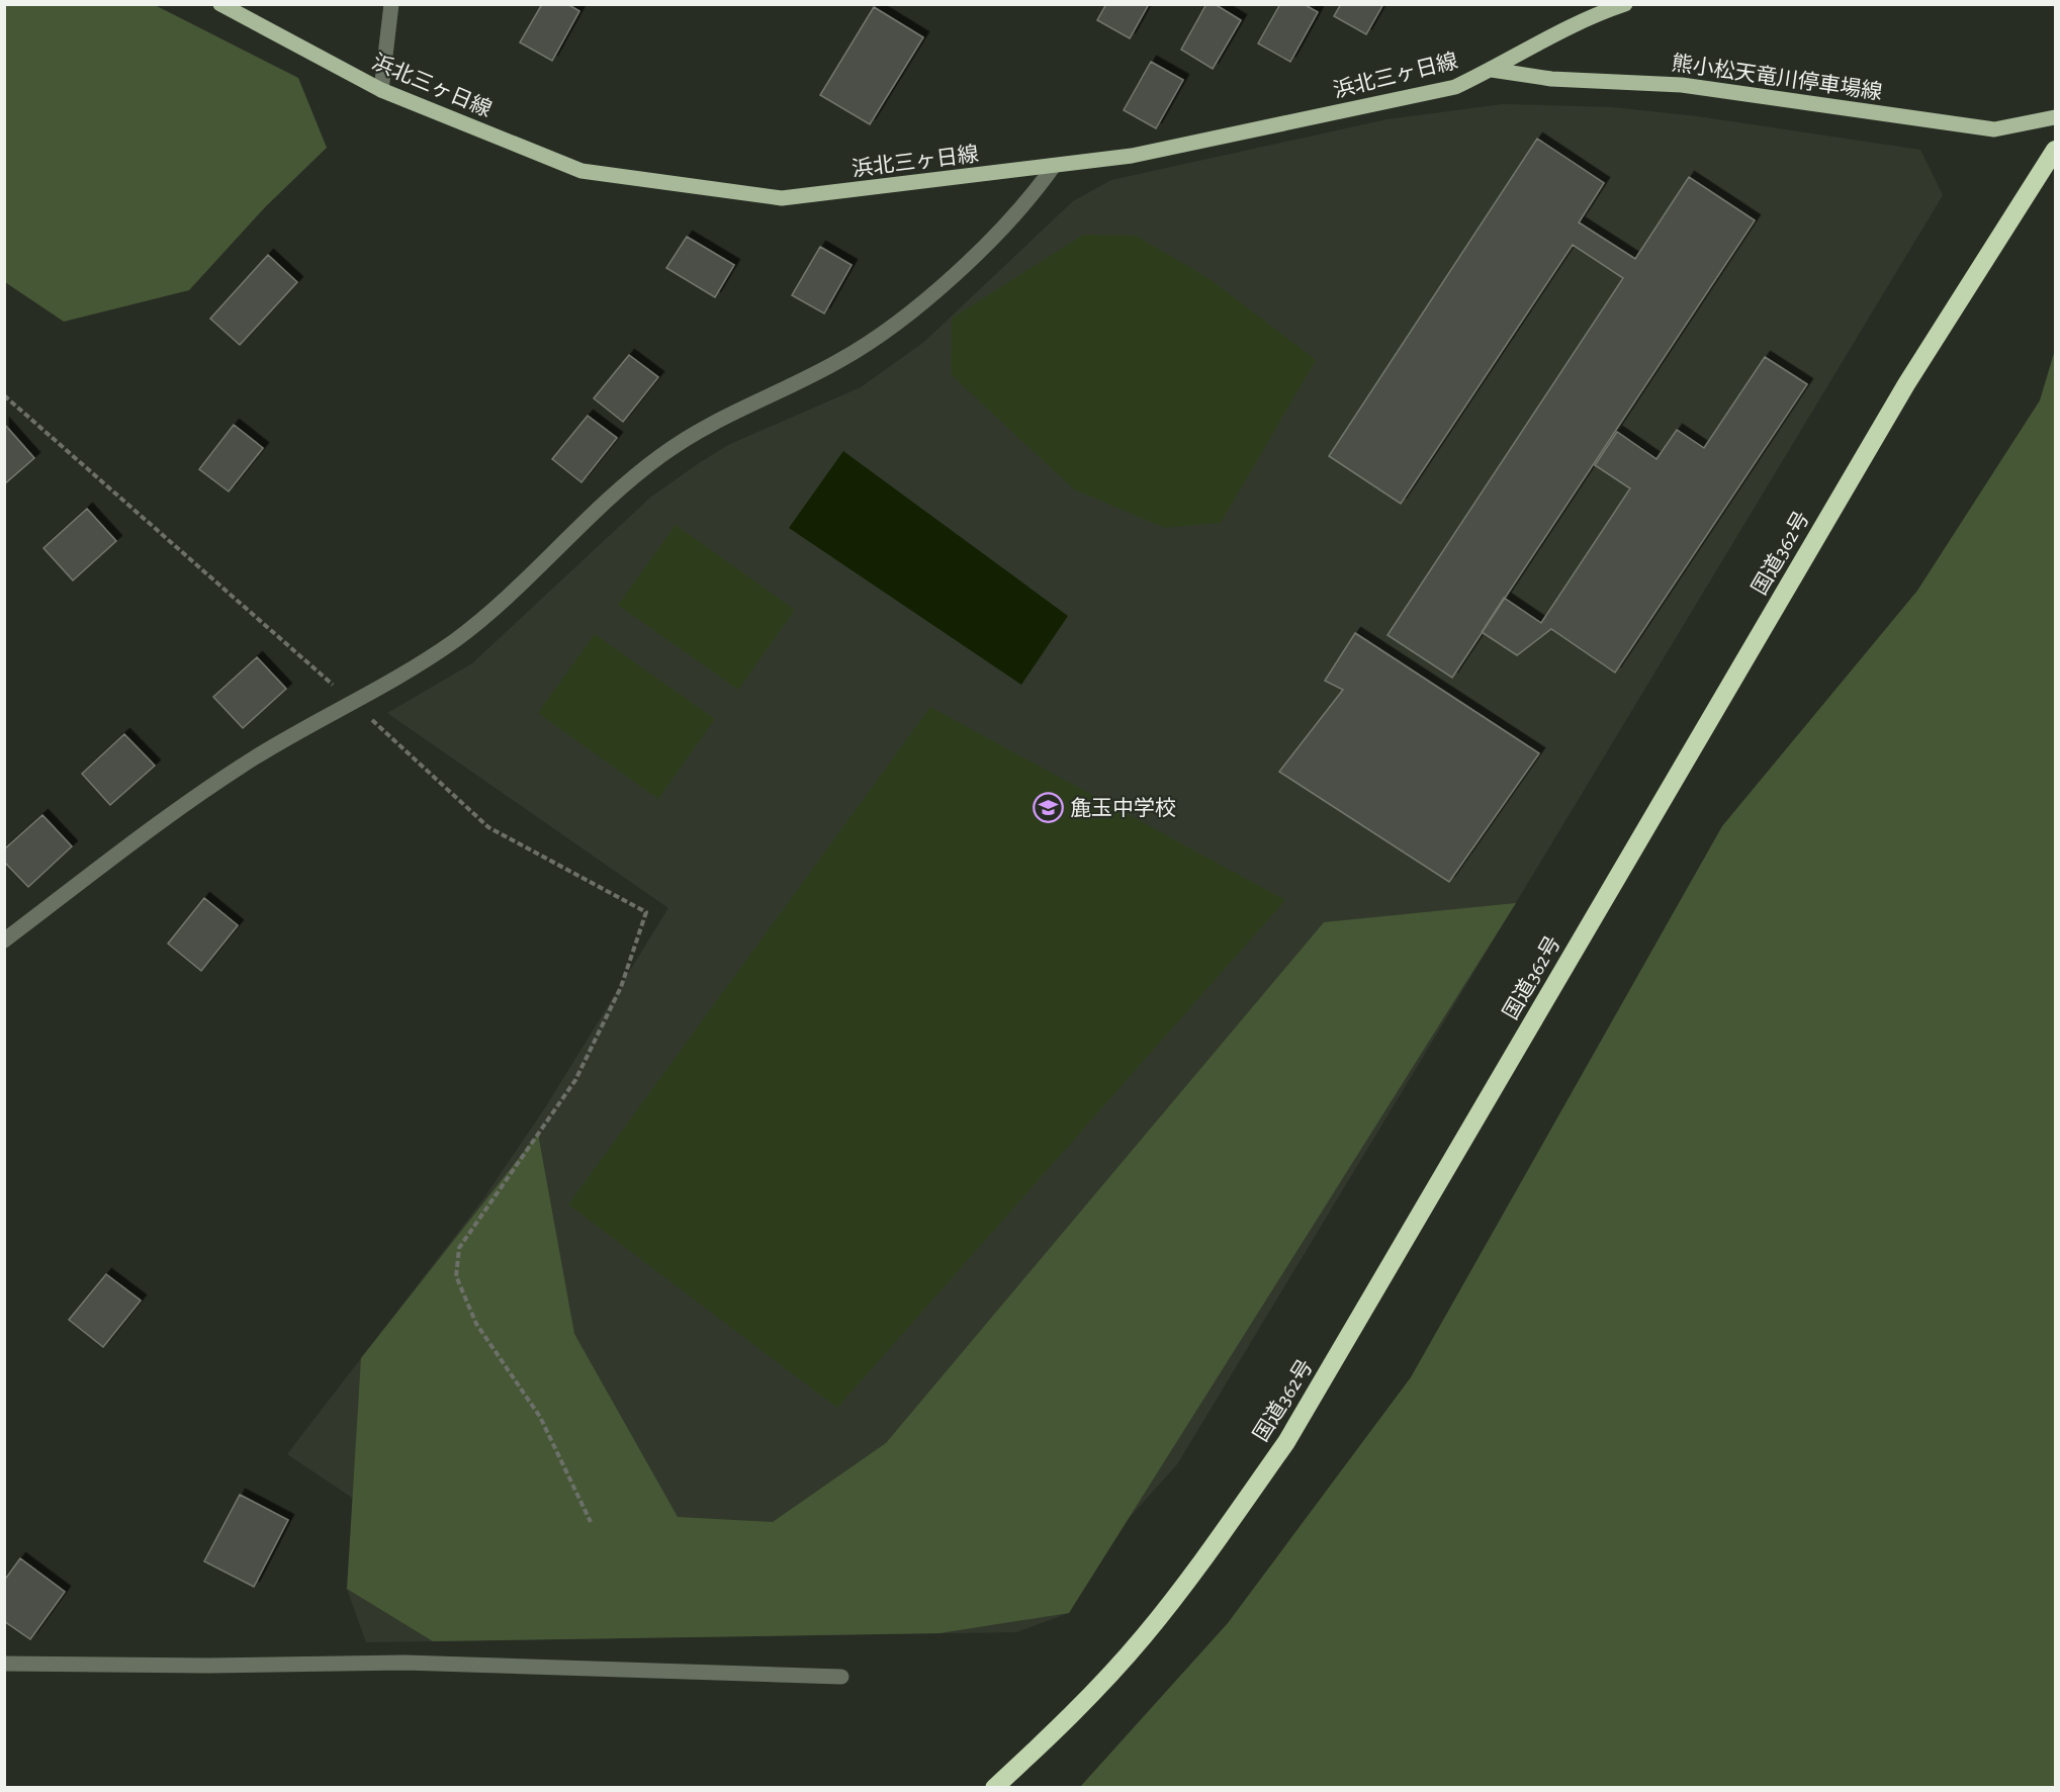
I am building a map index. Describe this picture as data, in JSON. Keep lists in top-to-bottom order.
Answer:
{
  "streets": {
    "highway": ["国道362号"],
    "main road": ["浜北三ヶ日線", "熊小松天竜川停車場線"]
  },
  "crossings": [
    ["浜北三ヶ日線", "熊小松天竜川停車場線"]
  ],
  "places": {
    "school or university": ["麁玉中学校"]
  }
}
